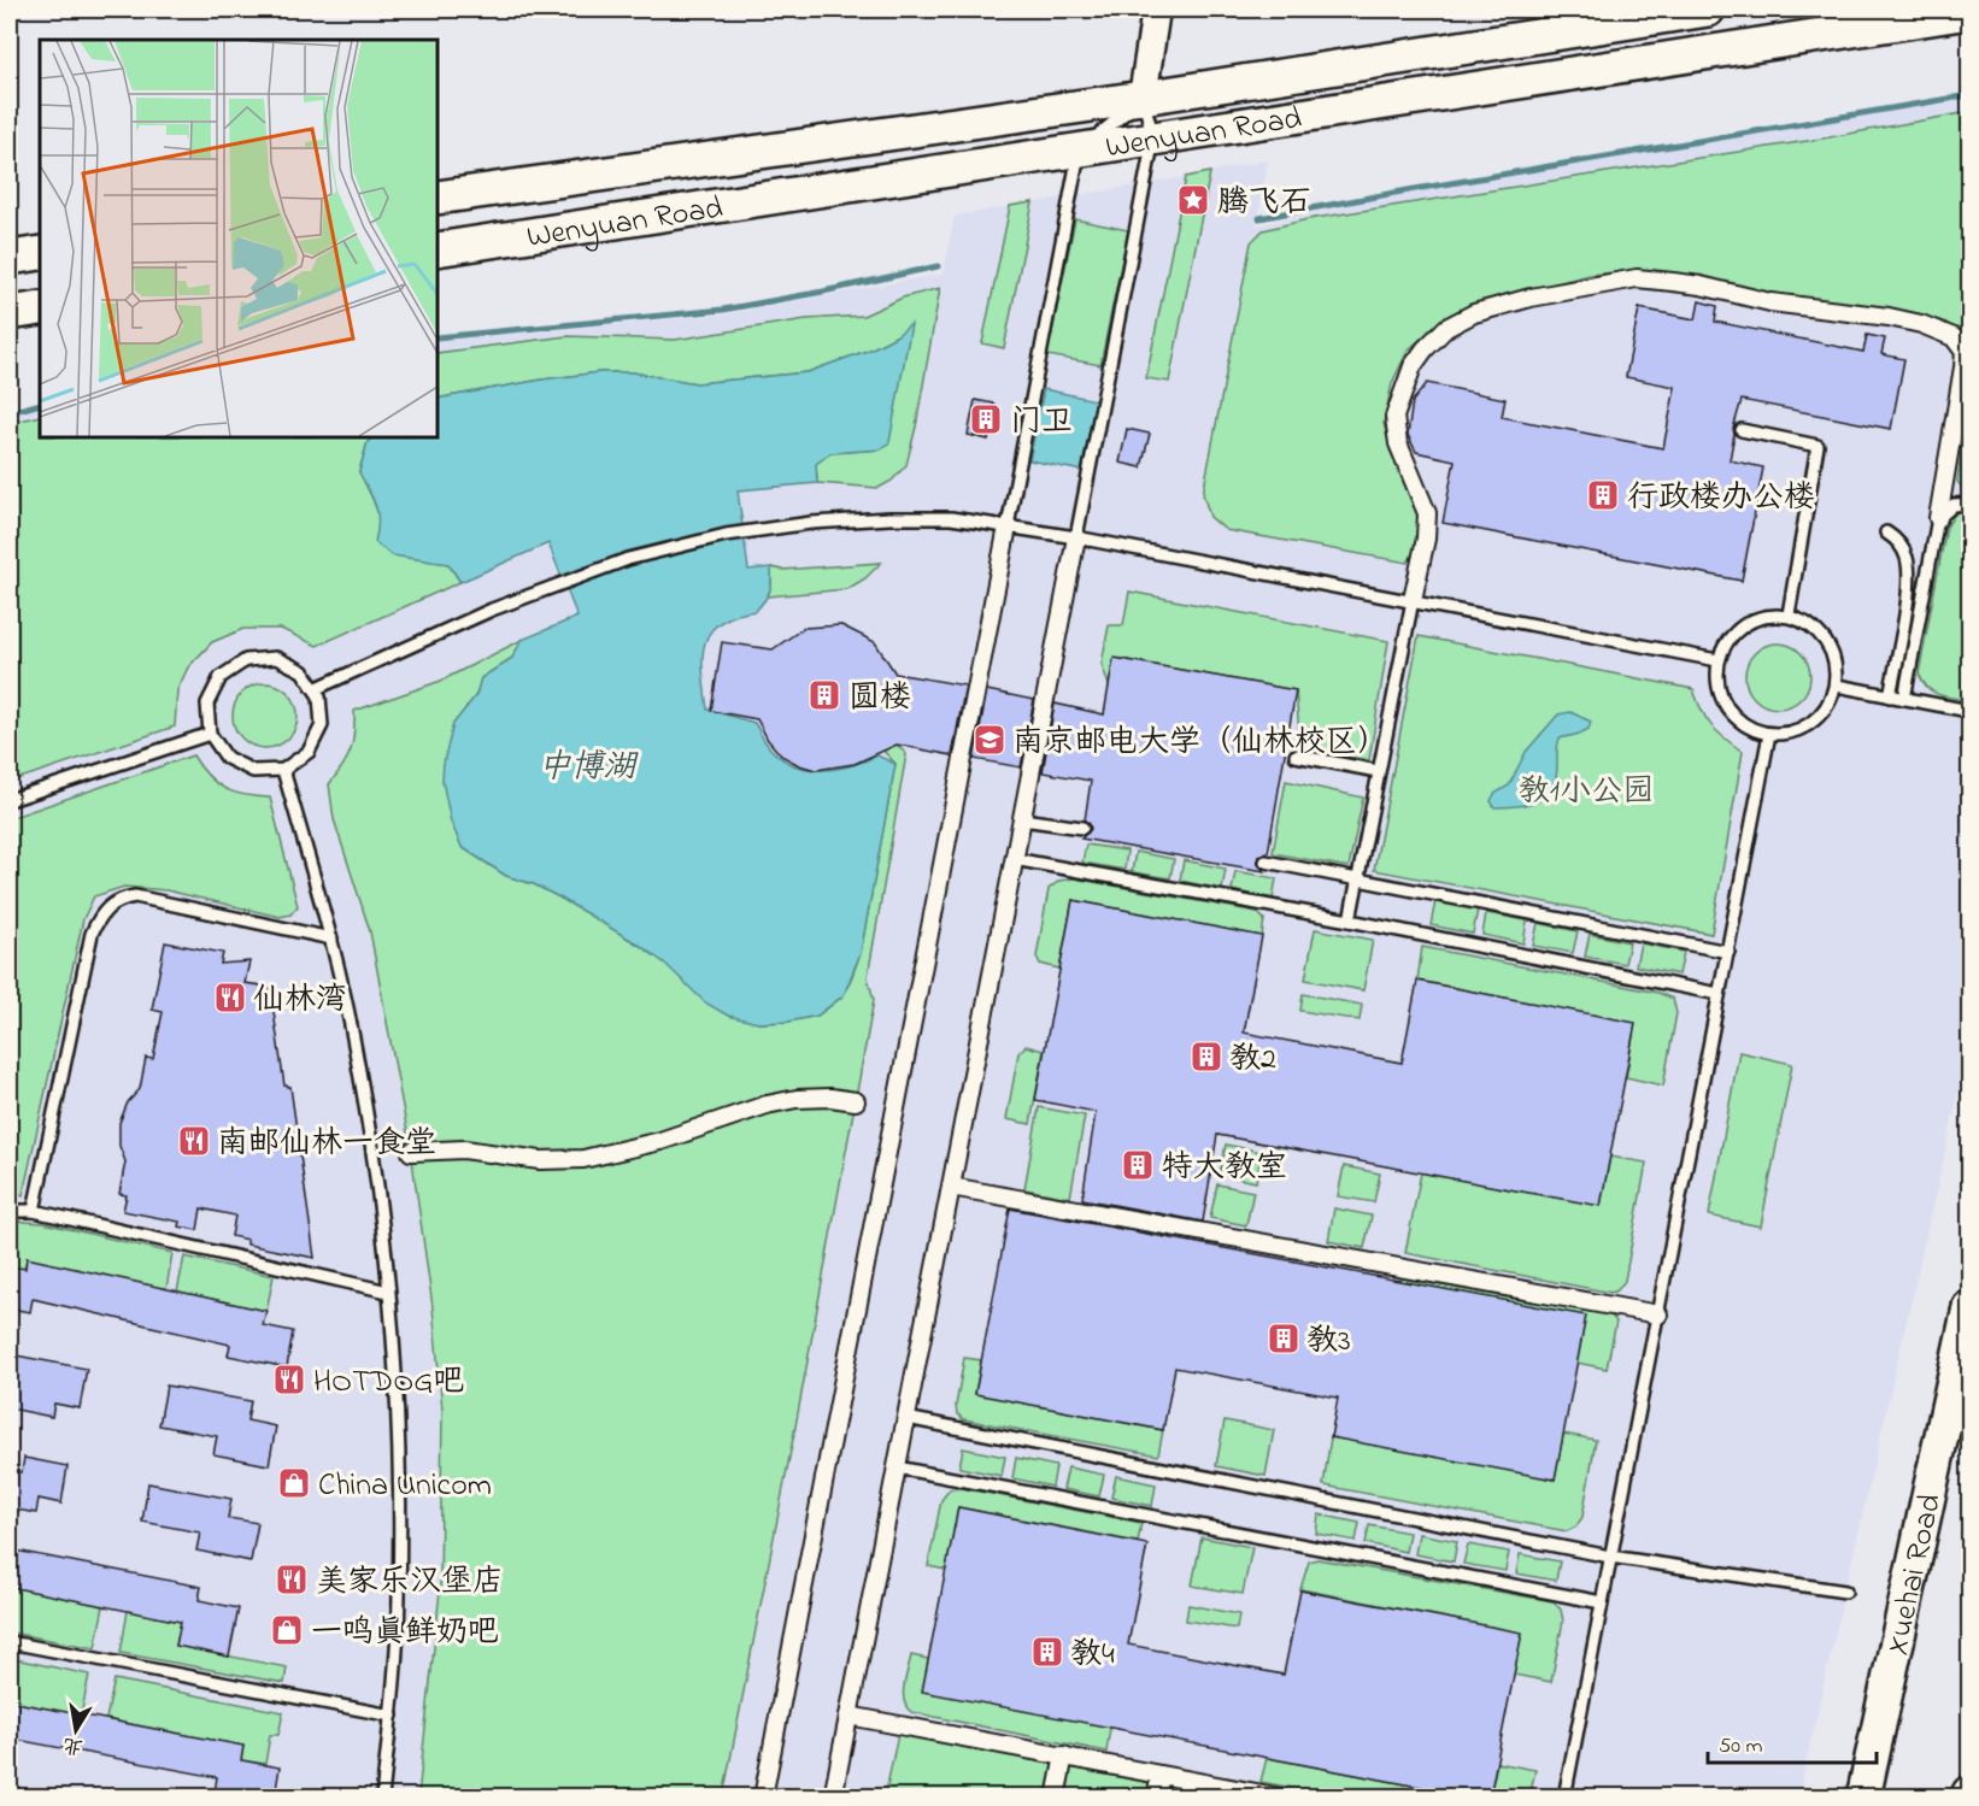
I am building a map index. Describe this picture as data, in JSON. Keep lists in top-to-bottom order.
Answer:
{
  "streets": {
    "main road": ["Wenyuan Road", "Xuehai Road"]
  },
  "water": ["中博湖"],
  "parks": ["教1小公园"],
  "places": {
    "place": ["腾飞石"],
    "building": [
      "门卫",
      "行政楼办公楼",
      "圆楼",
      "教2",
      "特大教室",
      "教3",
      "教4"
    ],
    "school or university": ["南京邮电大学（仙林校区）"],
    "restaurant": [
      "仙林湾",
      "南邮仙林一食堂",
      "HOTDOG吧",
      "美家乐汉堡店"
    ],
    "shop": ["China Unicom", "一鸣真鲜奶吧"]
  },
  "scale_bar": "50 m",
  "north": "bottom"
}
